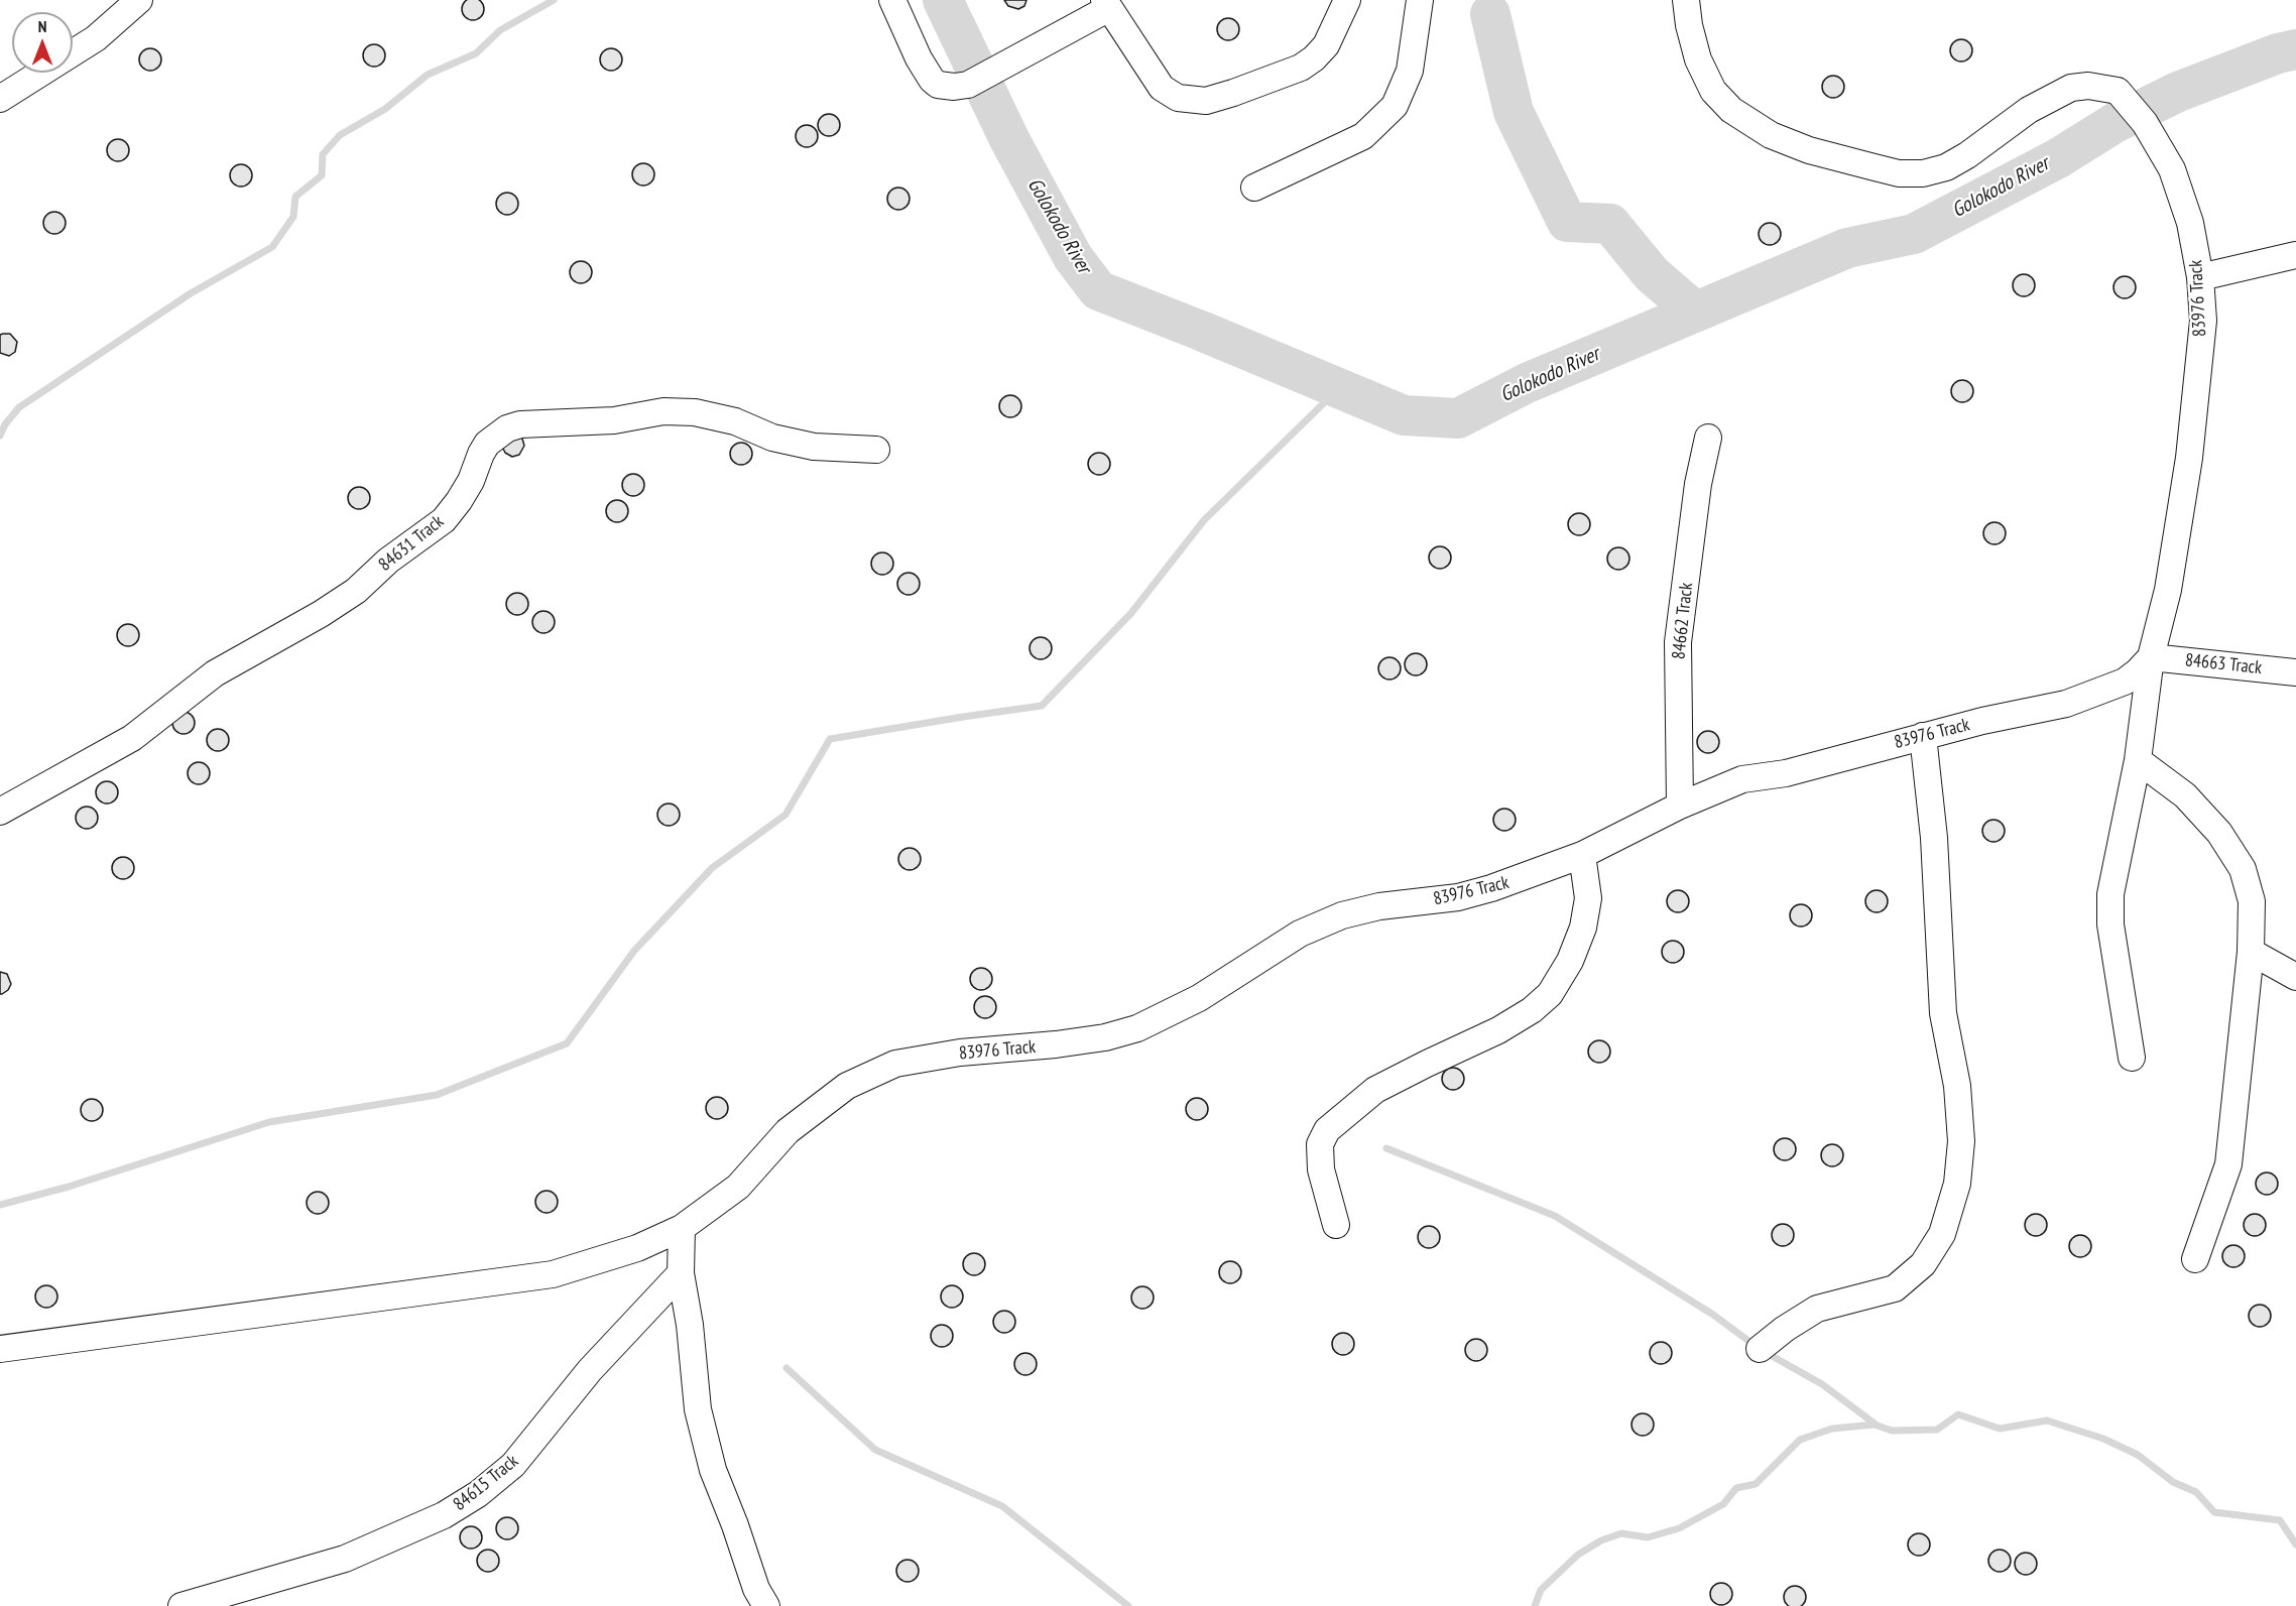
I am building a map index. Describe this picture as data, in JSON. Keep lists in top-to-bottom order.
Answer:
{
  "streets": {
    "street": [
      "83976 Track",
      "84631 Track",
      "84662 Track",
      "84663 Track",
      "84615 Track"
    ]
  },
  "crossings": [
    ["83976 Track", "84662 Track"],
    ["83976 Track", "84663 Track"]
  ],
  "water": ["Golokodo River"],
  "north": "top"
}
